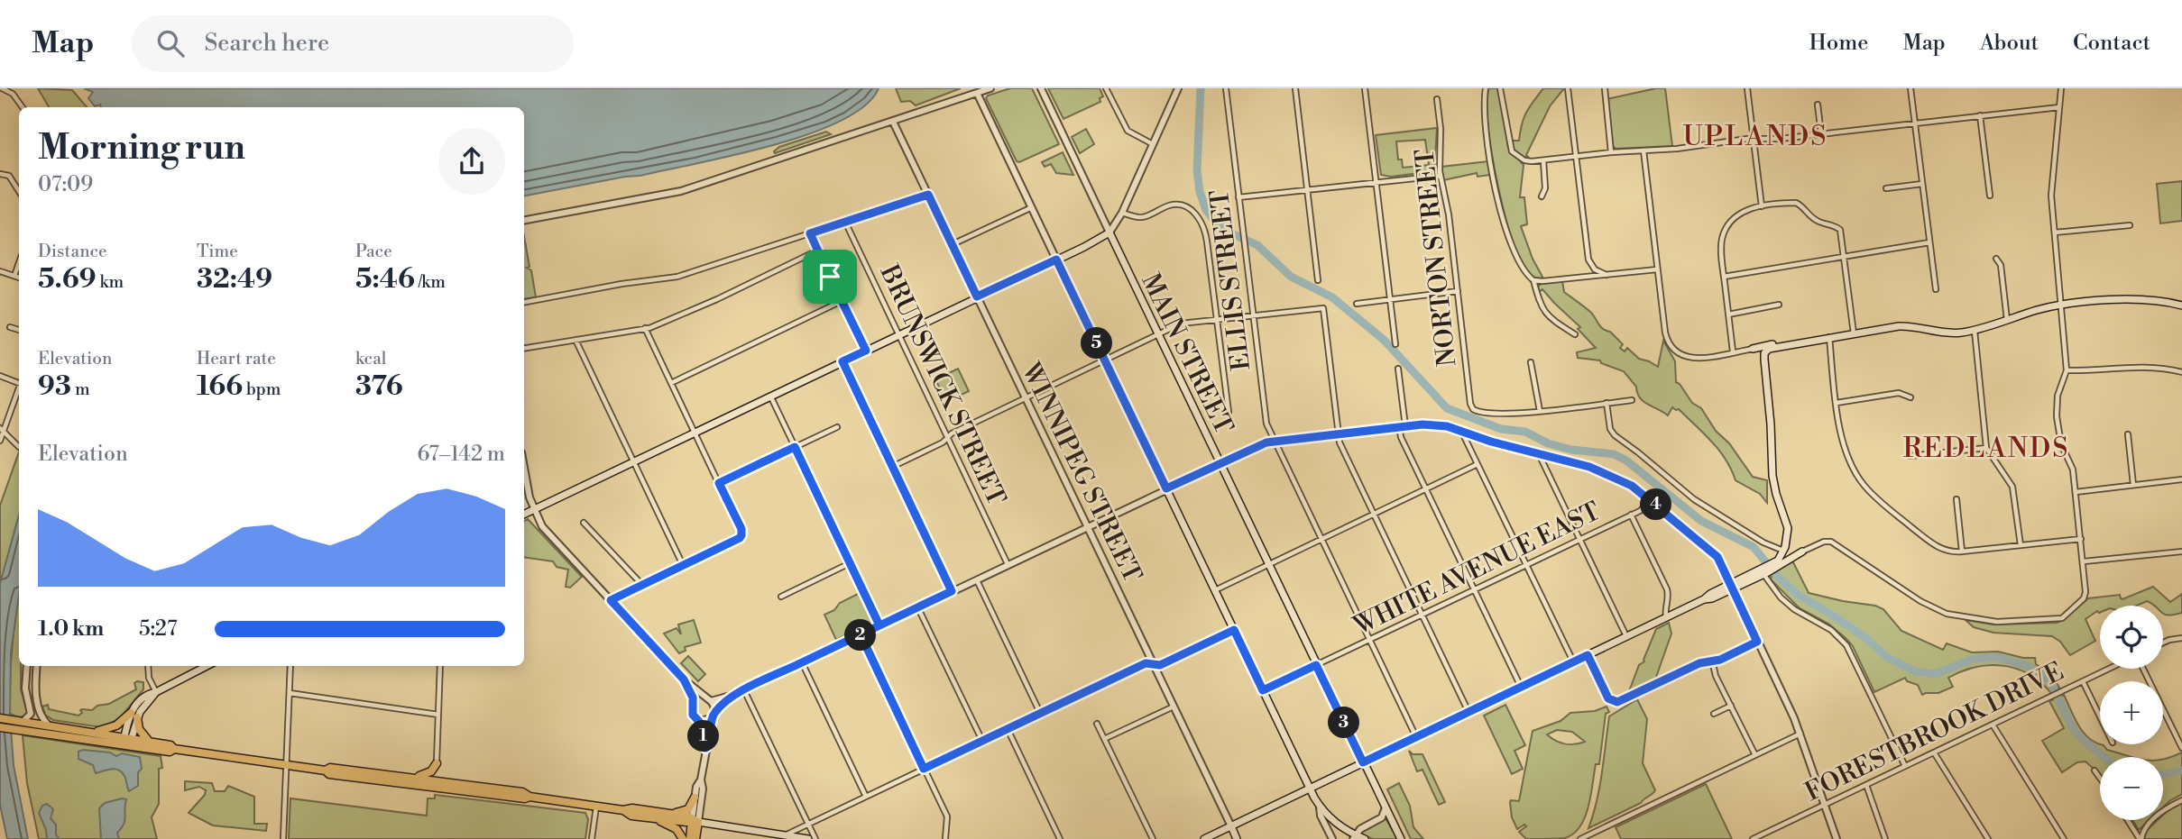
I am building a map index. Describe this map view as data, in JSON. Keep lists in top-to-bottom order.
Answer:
{
  "streets": {
    "main road": ["MAIN STREET", "WINNIPEG STREET"],
    "street": [
      "NORTON STREET",
      "ELLIS STREET",
      "BRUNSWICK STREET",
      "WHITE AVENUE EAST",
      "FORESTBROOK DRIVE"
    ]
  },
  "crossings": [
    ["ELLIS STREET", "WHITE AVENUE EAST"],
    ["MAIN STREET", "WHITE AVENUE EAST"]
  ],
  "districts": ["UPLANDS", "REDLANDS"],
  "page": {
    "header": "Map",
    "search": "Search here",
    "nav": [
      "Home",
      "Map",
      "About",
      "Contact"
    ],
    "heading": ["Morning run", "07:09"],
    "stats": [
      ["Distance", "5.69 km"],
      ["Time", "32:49"],
      ["Pace", "5:46 /km"],
      ["Elevation", "93 m"],
      ["Heart rate", "166 bpm"],
      ["kcal", "376"]
    ],
    "pins": [
      "5",
      "4",
      "2",
      "3",
      "1"
    ],
    "chart": ["Elevation", "67–142 m"],
    "map_buttons": ["+", "−"],
    "list": [
      {
        "name": "1.0 km",
        "note": "5:27"
      }
    ]
  }
}
